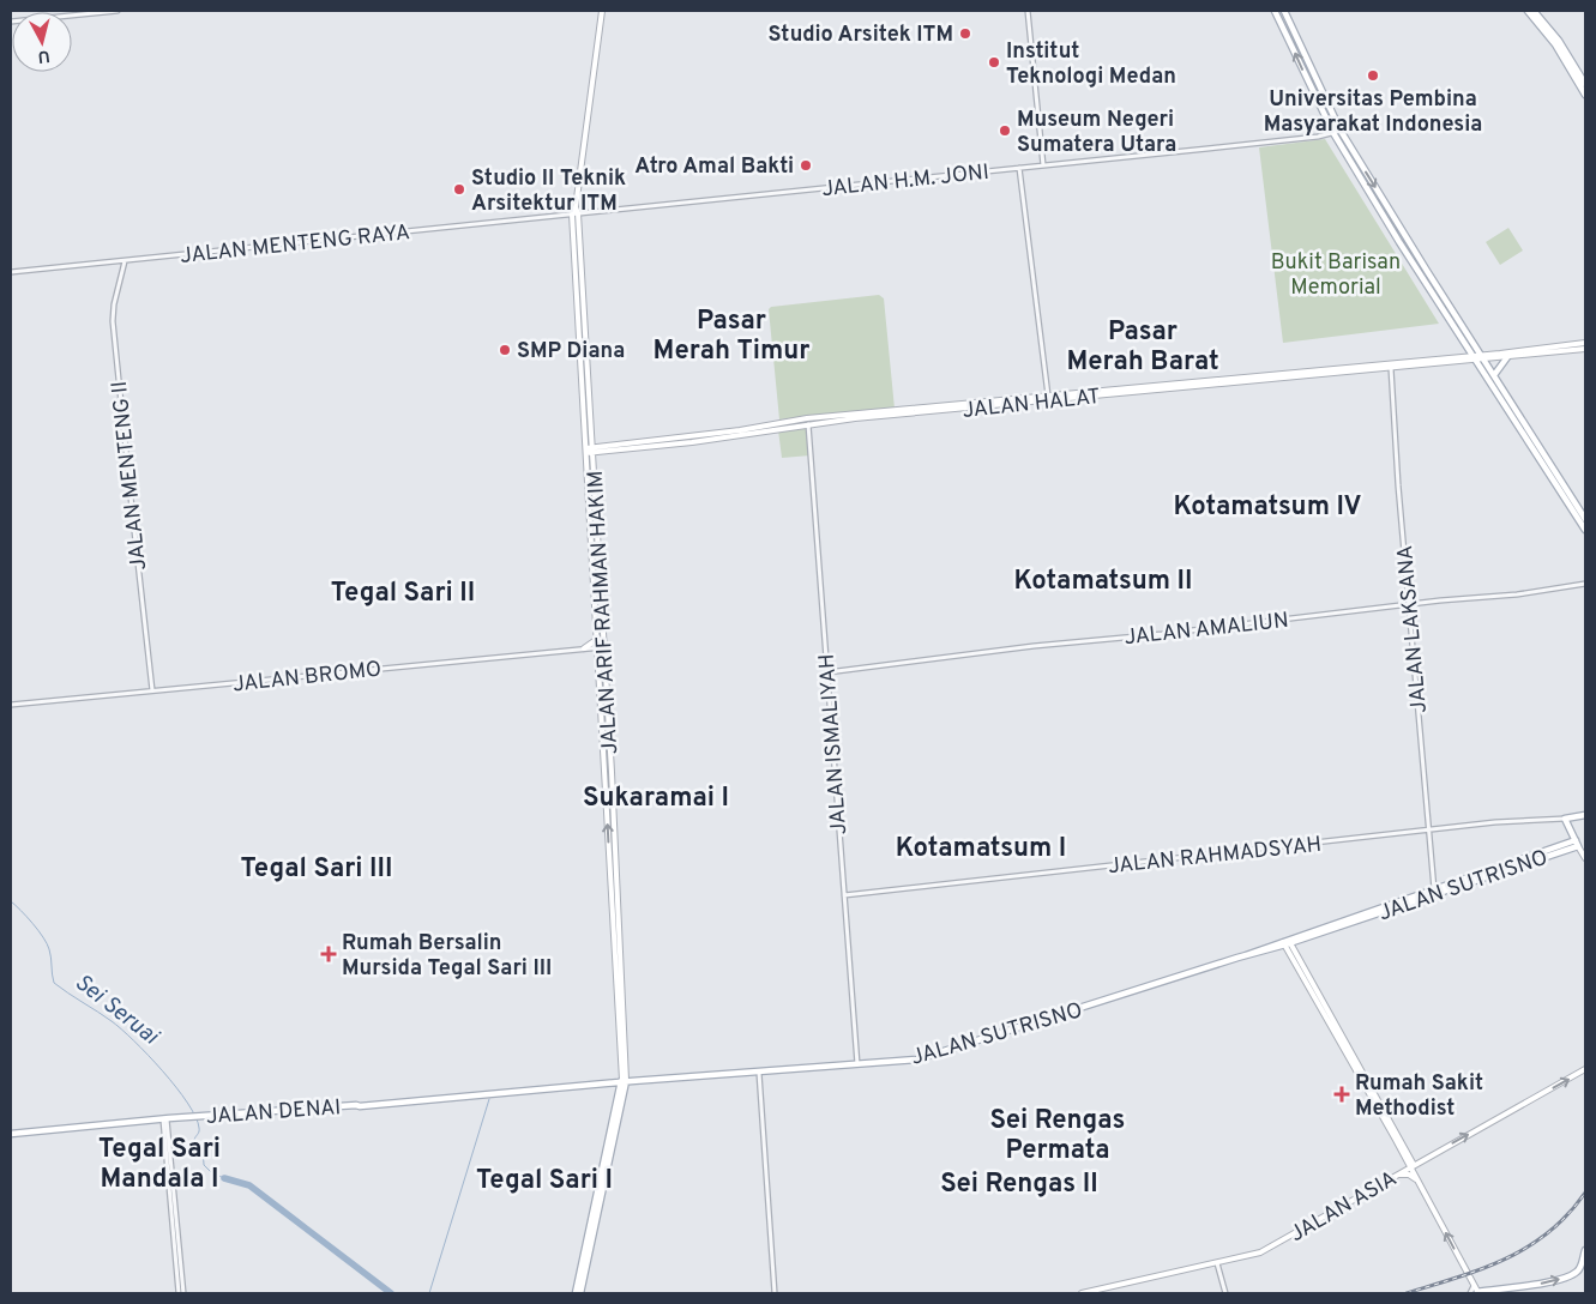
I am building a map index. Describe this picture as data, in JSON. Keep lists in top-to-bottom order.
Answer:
{
  "streets": {
    "main road": [
      "JALAN HALAT",
      "JALAN ARIF RAHMAN HAKIM",
      "JALAN RAHMADSYAH",
      "JALAN SUTRISNO",
      "JALAN DENAI",
      "JALAN ASIA"
    ],
    "street": [
      "JALAN H.M. JONI",
      "JALAN MENTENG RAYA",
      "JALAN MENTENG II",
      "JALAN AMALIUN",
      "JALAN LAKSANA",
      "JALAN BROMO",
      "JALAN ISMALIYAH"
    ]
  },
  "crossings": [
    ["JALAN H.M. JONI", "JALAN MENTENG RAYA"],
    ["JALAN H.M. JONI", "JALAN ARIF RAHMAN HAKIM"],
    ["JALAN MENTENG RAYA", "JALAN MENTENG II"],
    ["JALAN MENTENG RAYA", "JALAN ARIF RAHMAN HAKIM"],
    ["JALAN HALAT", "JALAN ARIF RAHMAN HAKIM"],
    ["JALAN HALAT", "JALAN LAKSANA"],
    ["JALAN HALAT", "JALAN ISMALIYAH"],
    ["JALAN MENTENG II", "JALAN BROMO"],
    ["JALAN ARIF RAHMAN HAKIM", "JALAN BROMO"],
    ["JALAN ARIF RAHMAN HAKIM", "JALAN SUTRISNO"],
    ["JALAN ARIF RAHMAN HAKIM", "JALAN DENAI"],
    ["JALAN AMALIUN", "JALAN LAKSANA"],
    ["JALAN AMALIUN", "JALAN ISMALIYAH"],
    ["JALAN LAKSANA", "JALAN RAHMADSYAH"],
    ["JALAN LAKSANA", "JALAN SUTRISNO"],
    ["JALAN ISMALIYAH", "JALAN RAHMADSYAH"],
    ["JALAN ISMALIYAH", "JALAN SUTRISNO"],
    ["JALAN SUTRISNO", "JALAN DENAI"]
  ],
  "one_way": ["JALAN ASIA"],
  "districts": [
    "Pasar Merah Timur",
    "Pasar Merah Barat",
    "Kotamatsum IV",
    "Kotamatsum II",
    "Tegal Sari II",
    "Sukaramai I",
    "Kotamatsum I",
    "Tegal Sari III",
    "Sei Rengas Permata",
    "Tegal Sari Mandala I",
    "Tegal Sari I",
    "Sei Rengas II"
  ],
  "water": ["Sei Seruai"],
  "parks": ["Bukit Barisan Memorial"],
  "places": {
    "other": [
      "Studio Arsitek ITM",
      "Institut Teknologi Medan",
      "Universitas Pembina Masyarakat Indonesia",
      "Museum Negeri Sumatera Utara",
      "Atro Amal Bakti",
      "Studio II Teknik Arsitektur ITM",
      "SMP Diana"
    ],
    "health": ["Rumah Bersalin Mursida Tegal Sari III", "Rumah Sakit Methodist"]
  },
  "north": "bottom"
}
